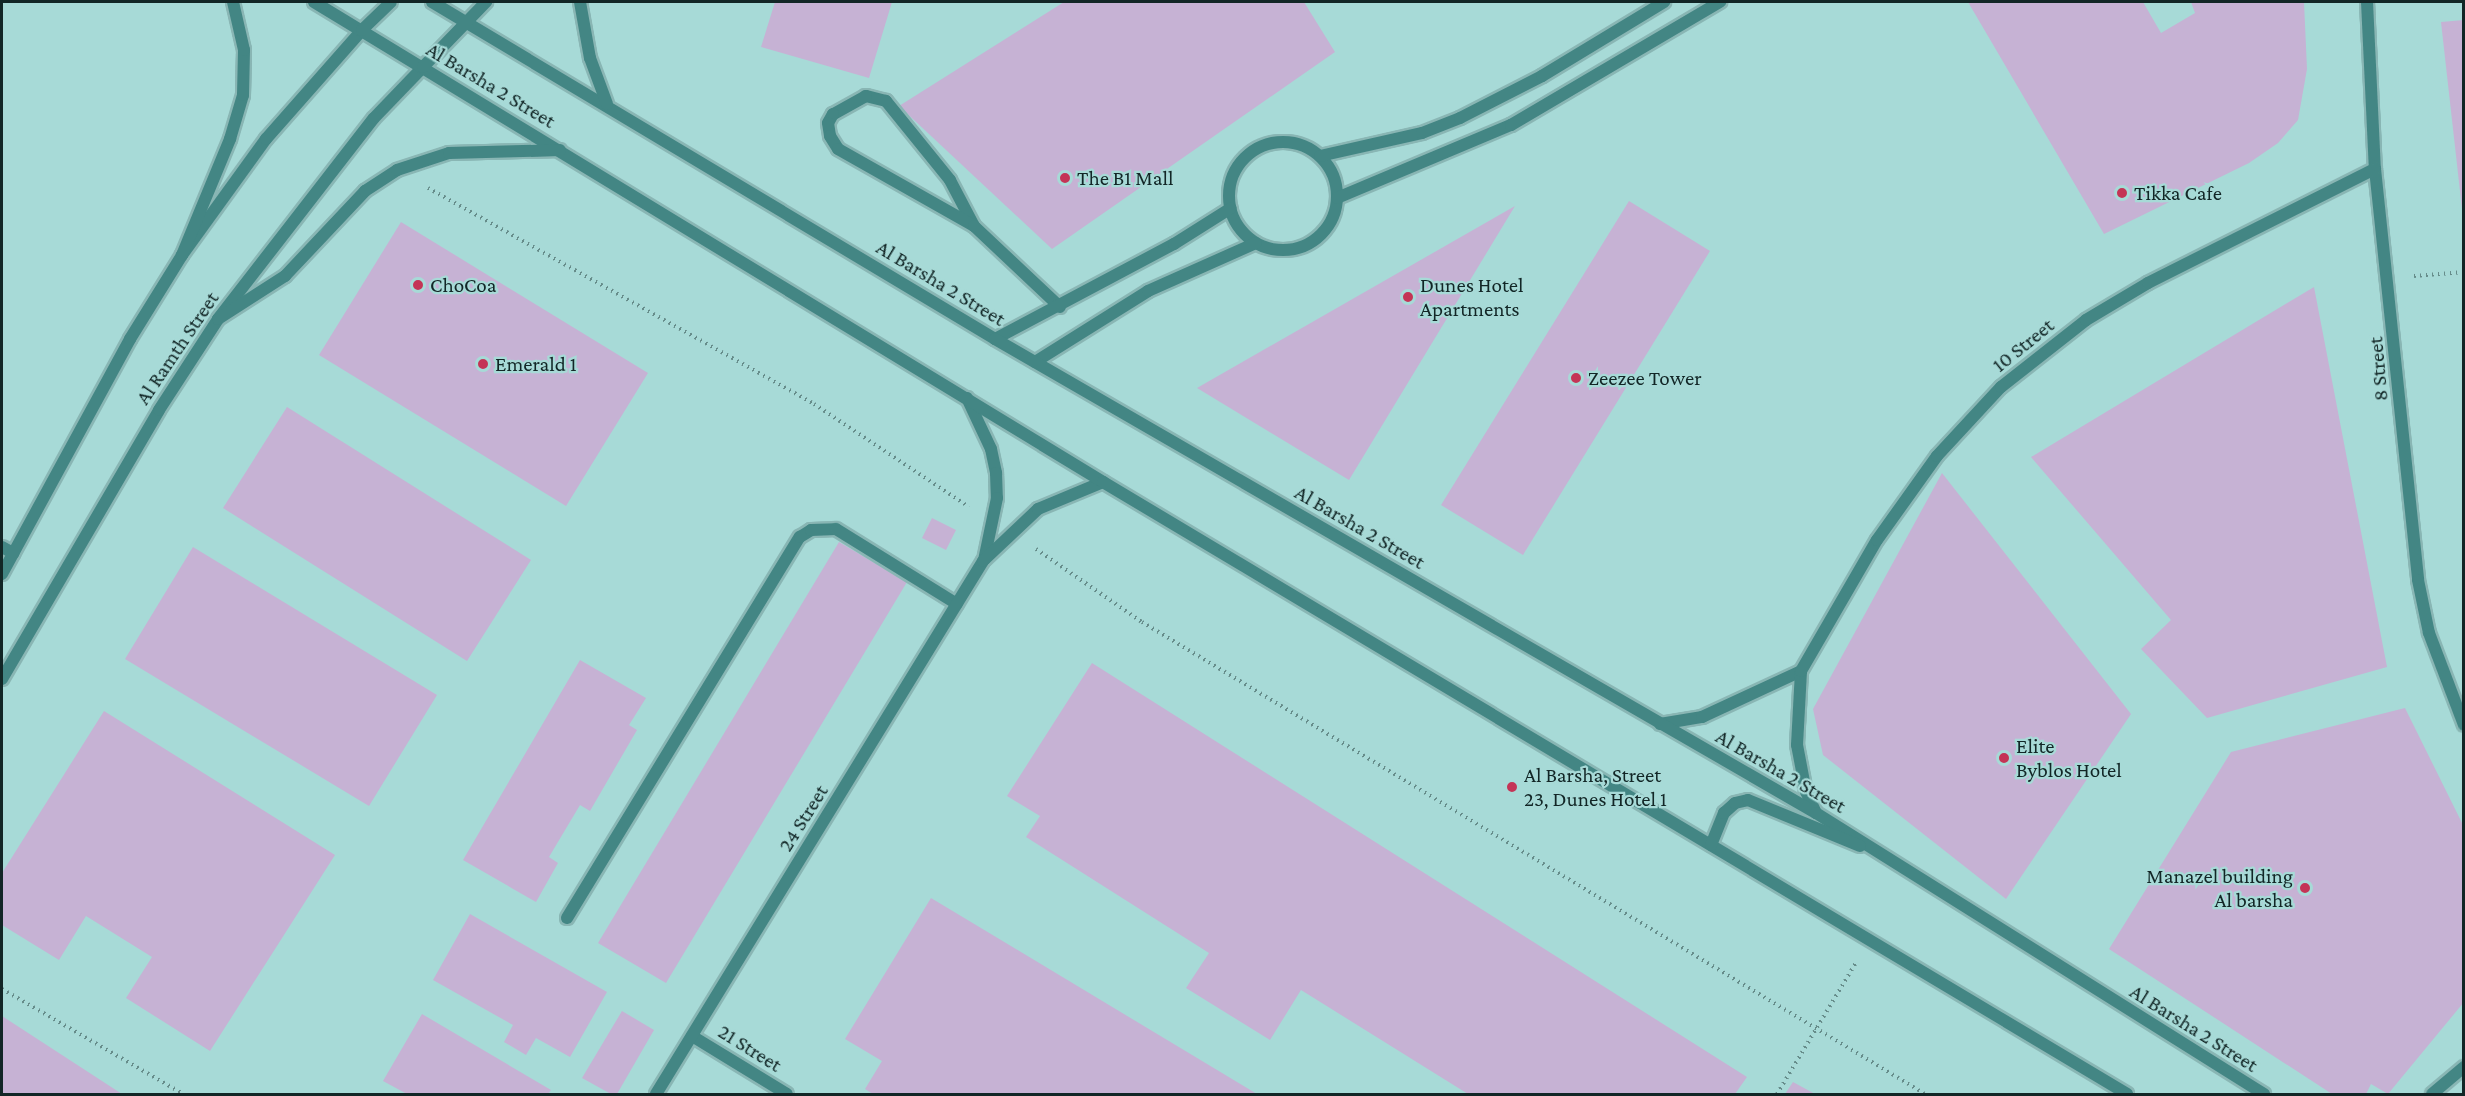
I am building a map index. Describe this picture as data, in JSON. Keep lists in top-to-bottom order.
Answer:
{
  "streets": {
    "street": [
      "Al Barsha 2 Street",
      "10 Street",
      "Al Ramth Street",
      "8 Street",
      "24 Street",
      "21 Street"
    ]
  },
  "crossings": [
    ["Al Barsha 2 Street", "10 Street"],
    ["Al Barsha 2 Street", "Al Ramth Street"],
    ["Al Barsha 2 Street", "24 Street"],
    ["10 Street", "8 Street"],
    ["24 Street", "21 Street"]
  ],
  "places": [
    "The B1 Mall",
    "Tikka Cafe",
    "ChoCoa",
    "Dunes Hotel Apartments",
    "Emerald 1",
    "Zeezee Tower",
    "Elite Byblos Hotel",
    "Al Barsha, Street 23, Dunes Hotel 1",
    "Manazel building Al barsha"
  ]
}
